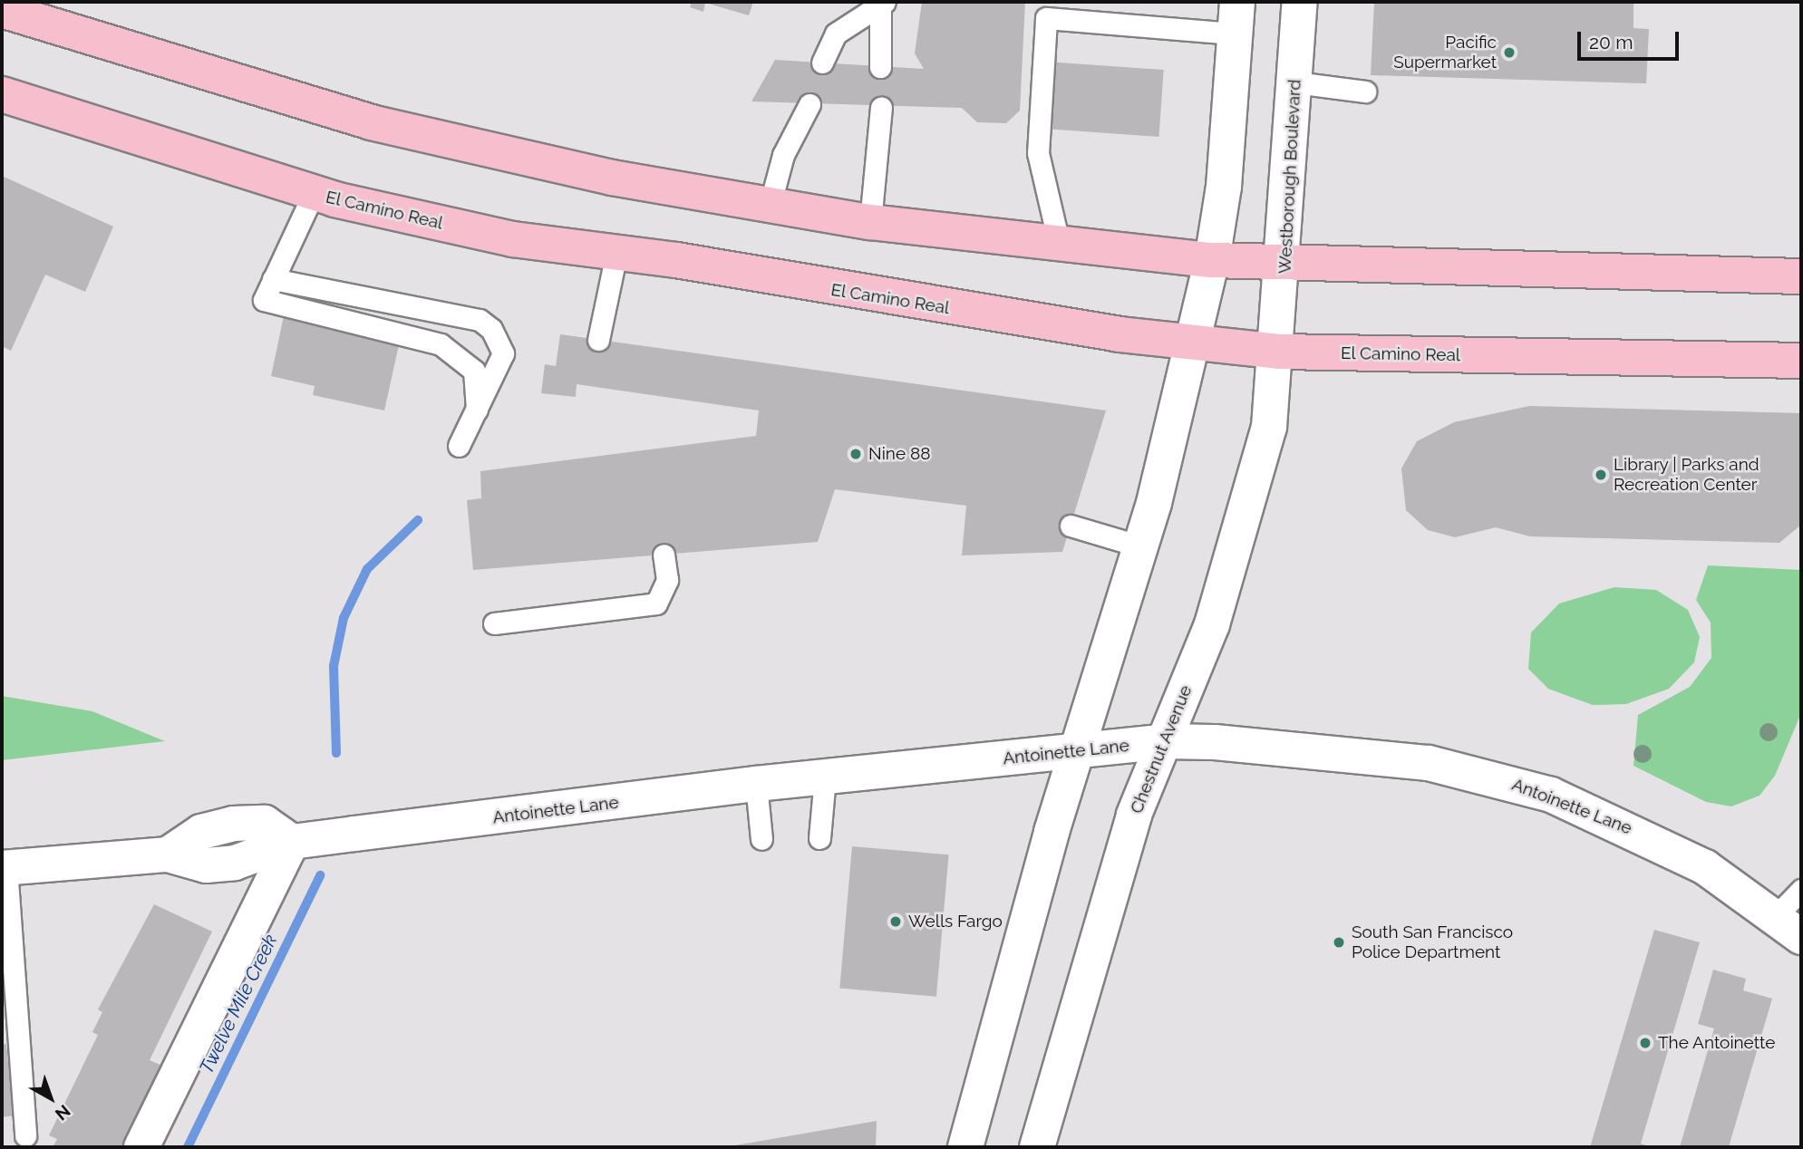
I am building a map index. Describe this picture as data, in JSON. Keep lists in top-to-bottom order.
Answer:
{
  "streets": {
    "main road": [
      "Westborough Boulevard",
      "El Camino Real",
      "Chestnut Avenue",
      "Antoinette Lane"
    ]
  },
  "crossings": [
    ["Westborough Boulevard", "El Camino Real"],
    ["Westborough Boulevard", "Chestnut Avenue"],
    ["El Camino Real", "Chestnut Avenue"],
    ["Chestnut Avenue", "Antoinette Lane"]
  ],
  "water": ["Twelve Mile Creek"],
  "places": [
    "Pacific Supermarket",
    "Nine 88",
    "Library | Parks and Recreation Center",
    "Wells Fargo",
    "South San Francisco Police Department",
    "The Antoinette"
  ],
  "scale_bar": "20 m",
  "north": "bottom right"
}
